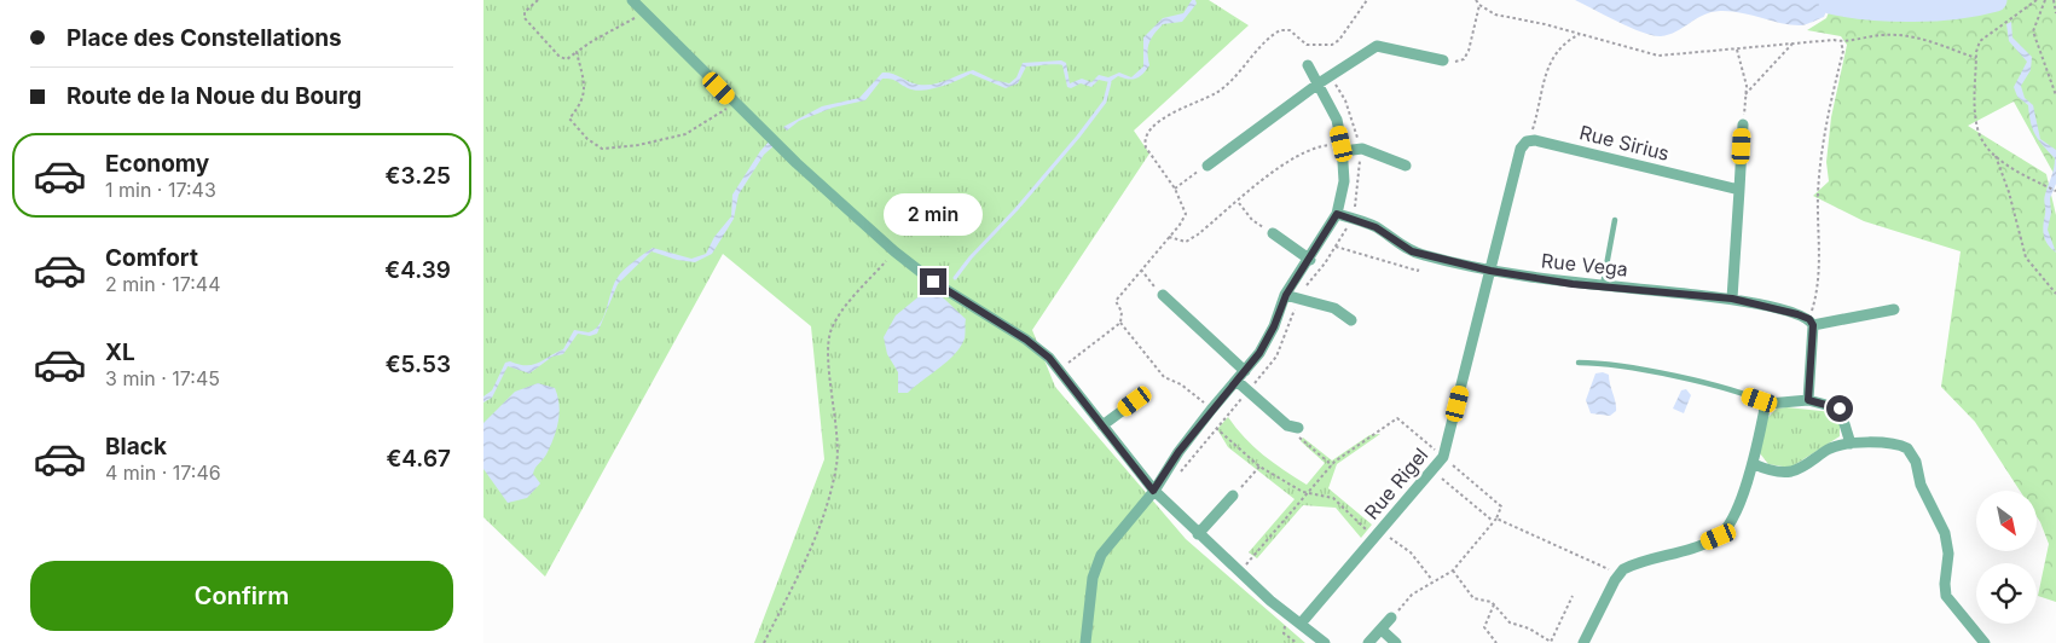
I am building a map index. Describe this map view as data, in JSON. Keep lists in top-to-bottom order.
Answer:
{
  "streets": {
    "street": ["Rue Sirius", "Rue Vega", "Rue Rigel"]
  },
  "crossings": [
    ["Rue Vega", "Rue Rigel"]
  ],
  "north": "bottom right",
  "page": {
    "banner": ["Place des Constellations", "Route de la Noue du Bourg"],
    "list": [
      {
        "name": "Economy",
        "note": "1 min · 17:43",
        "value": "€3.25"
      },
      {
        "name": "Comfort",
        "note": "2 min · 17:44",
        "value": "€4.39"
      },
      {
        "name": "XL",
        "note": "3 min · 17:45",
        "value": "€5.53"
      },
      {
        "name": "Black",
        "note": "4 min · 17:46",
        "value": "€4.67"
      }
    ],
    "bubble": "2 min",
    "buttons": "Confirm"
  }
}
